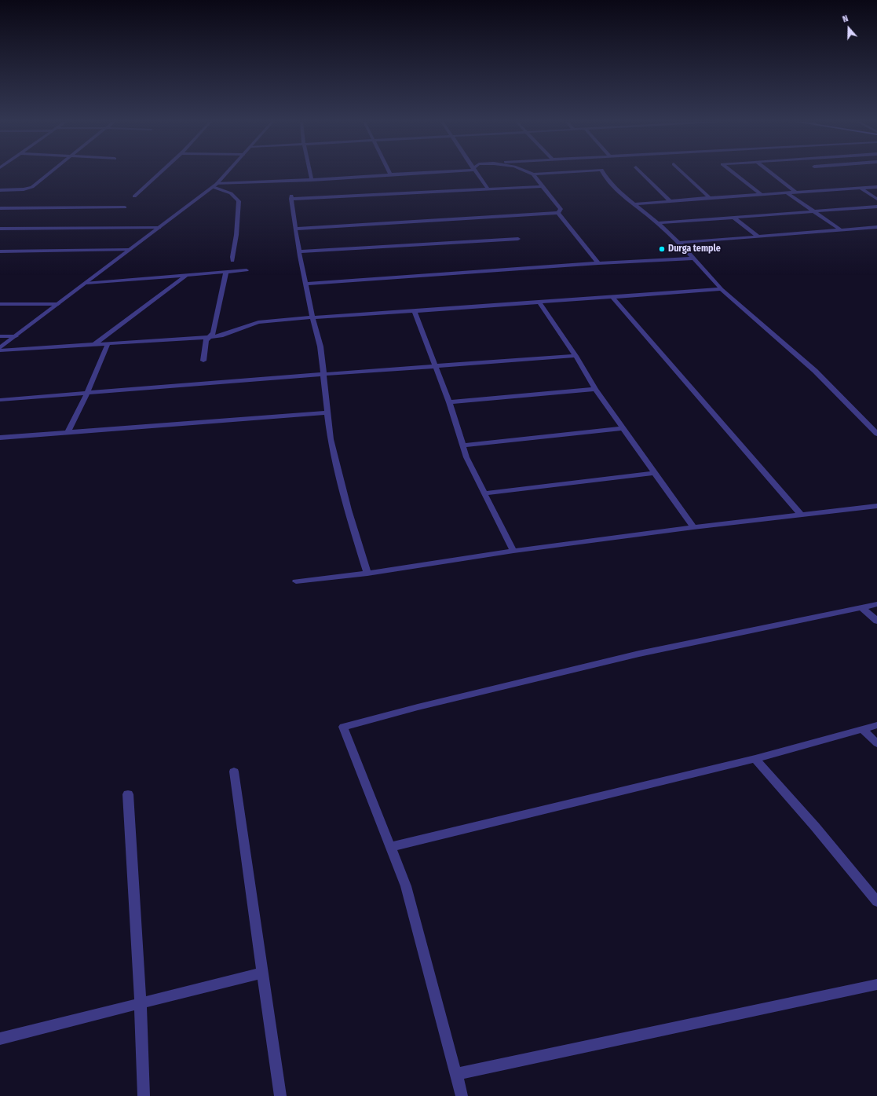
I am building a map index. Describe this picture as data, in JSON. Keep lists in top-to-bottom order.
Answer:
{
  "places": ["Durga temple"],
  "north": "top"
}
